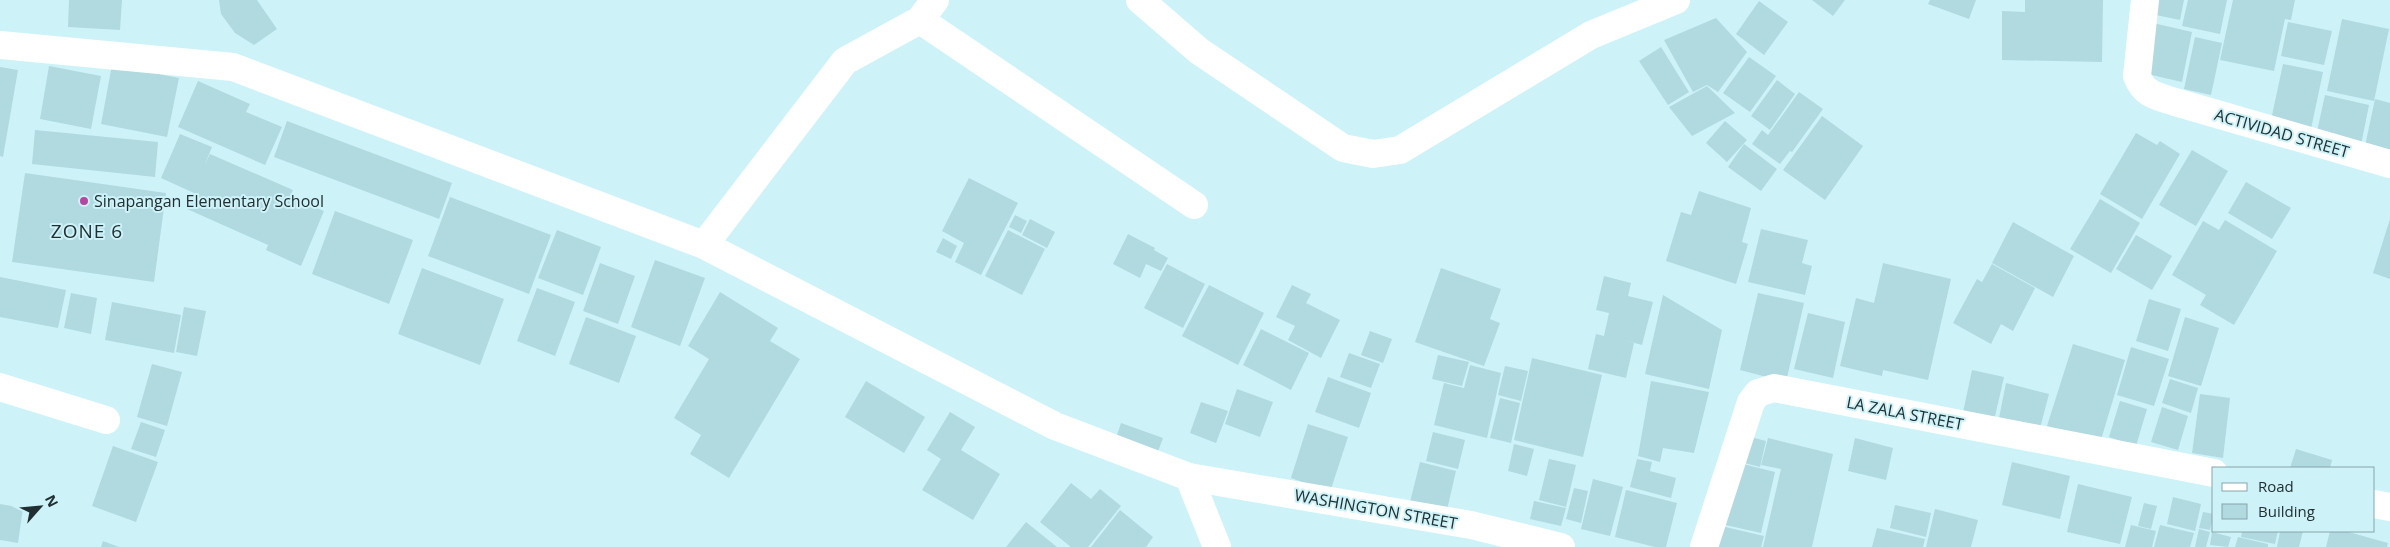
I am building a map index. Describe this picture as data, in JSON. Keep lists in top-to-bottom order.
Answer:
{
  "streets": {
    "street": ["ACTIVIDAD STREET", "LA ZALA STREET", "WASHINGTON STREET"]
  },
  "districts": ["ZONE 6"],
  "places": ["Sinapangan Elementary School"],
  "legend": ["Road", "Building"],
  "north": "top right"
}
